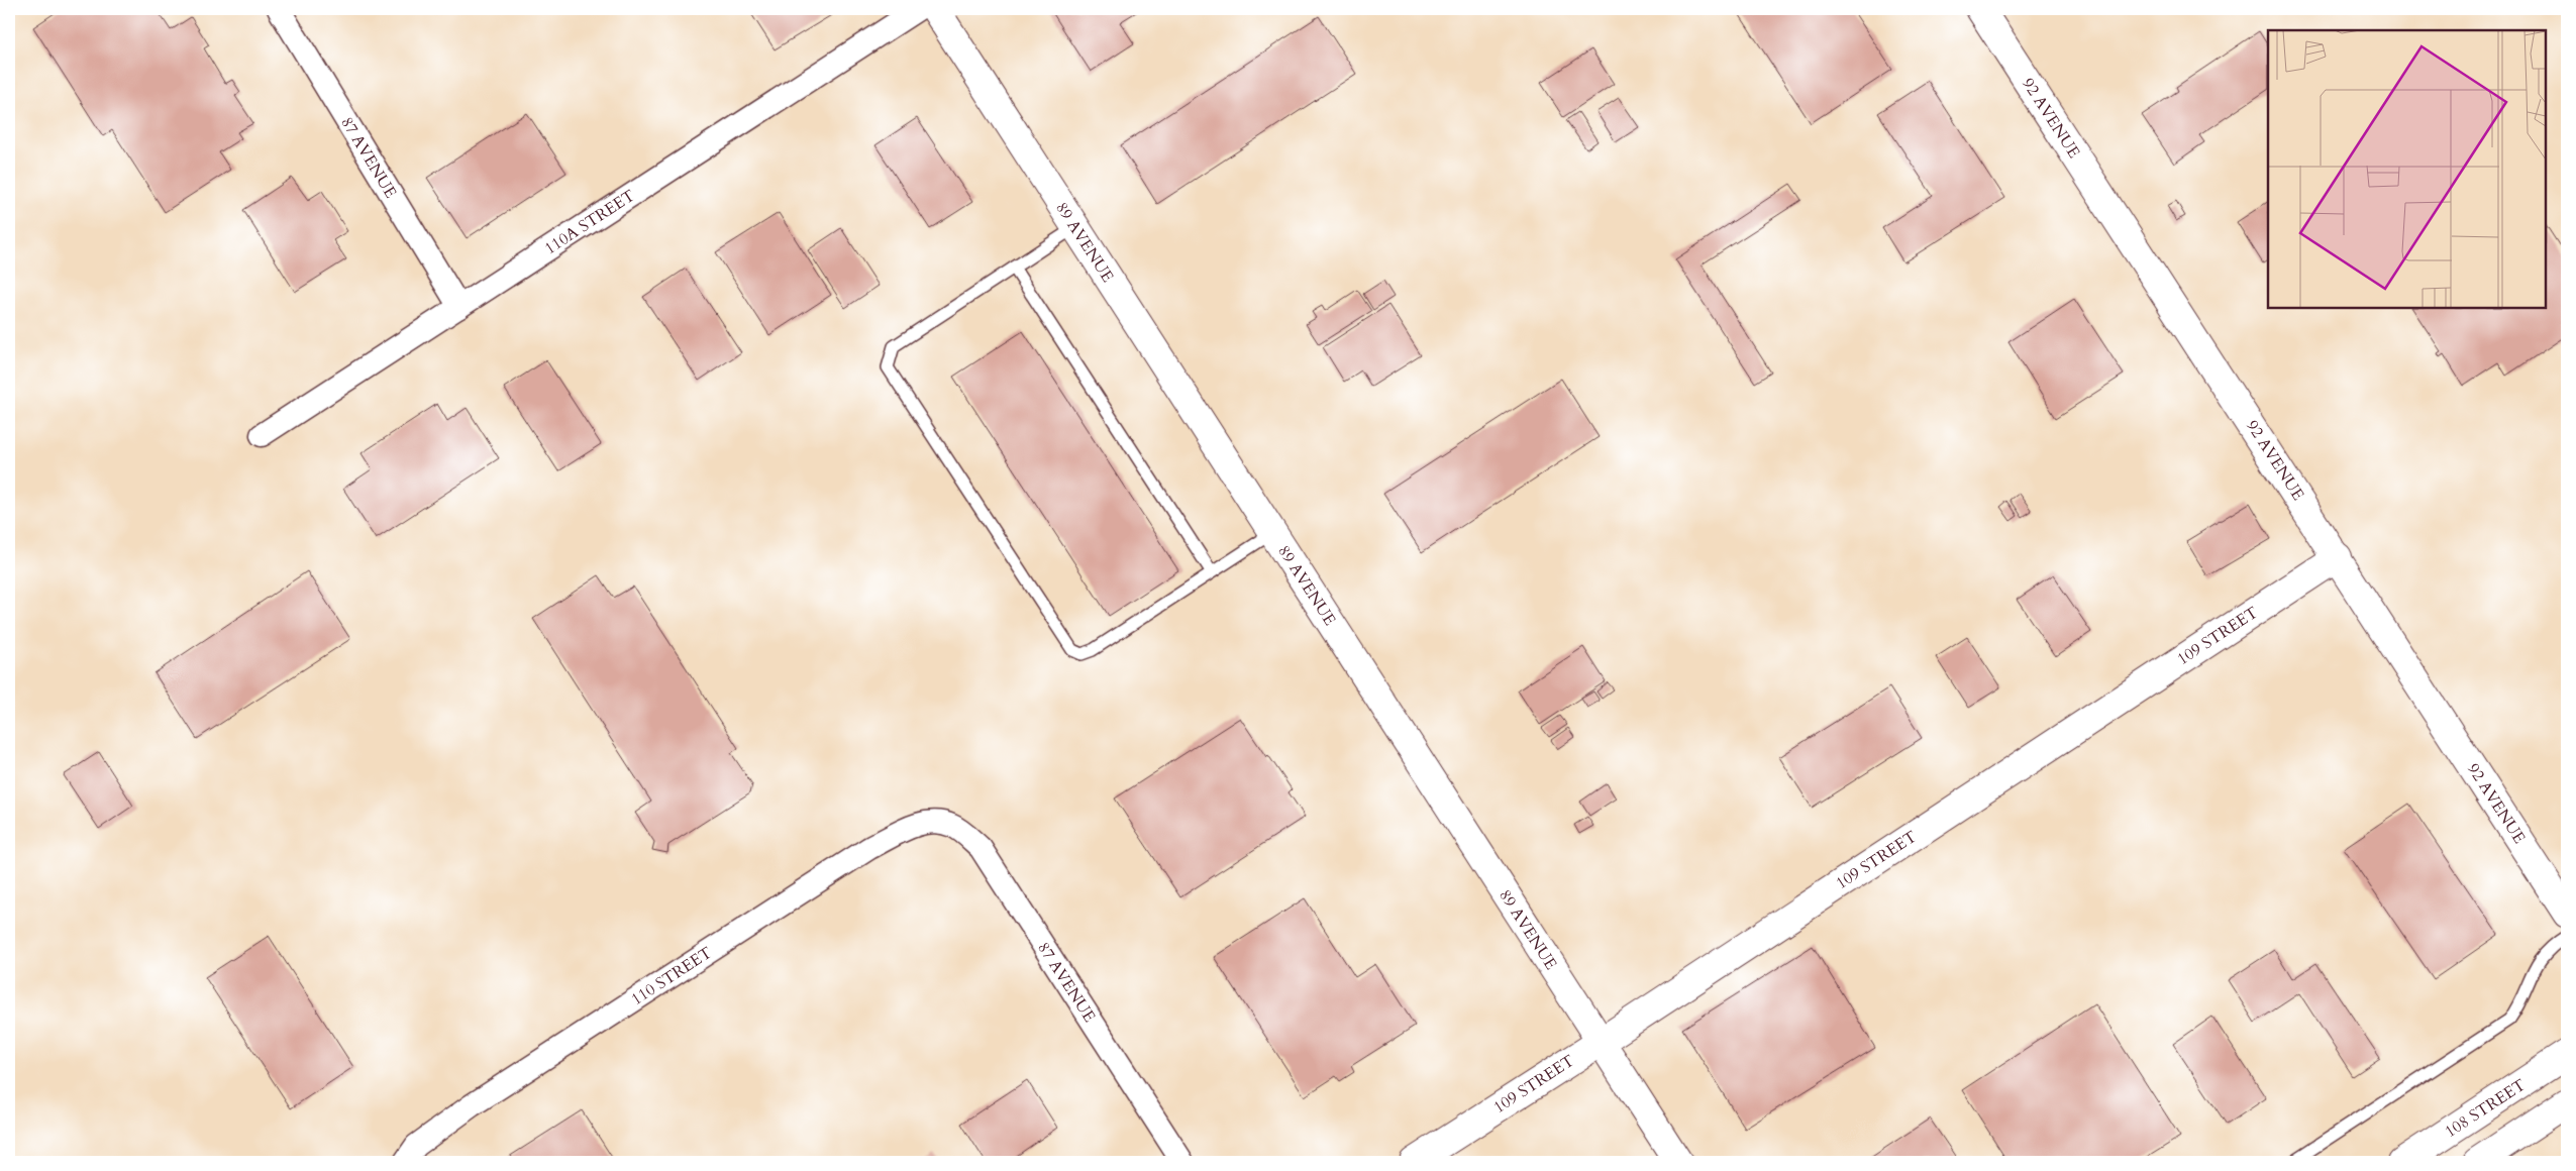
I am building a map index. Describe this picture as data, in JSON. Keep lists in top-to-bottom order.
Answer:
{
  "streets": {
    "street": [
      "92 AVENUE",
      "87 AVENUE",
      "110A STREET",
      "89 AVENUE",
      "109 STREET",
      "110 STREET",
      "108 STREET"
    ]
  },
  "crossings": [
    ["92 AVENUE", "109 STREET"],
    ["87 AVENUE", "110A STREET"],
    ["87 AVENUE", "110 STREET"],
    ["89 AVENUE", "109 STREET"]
  ]
}
